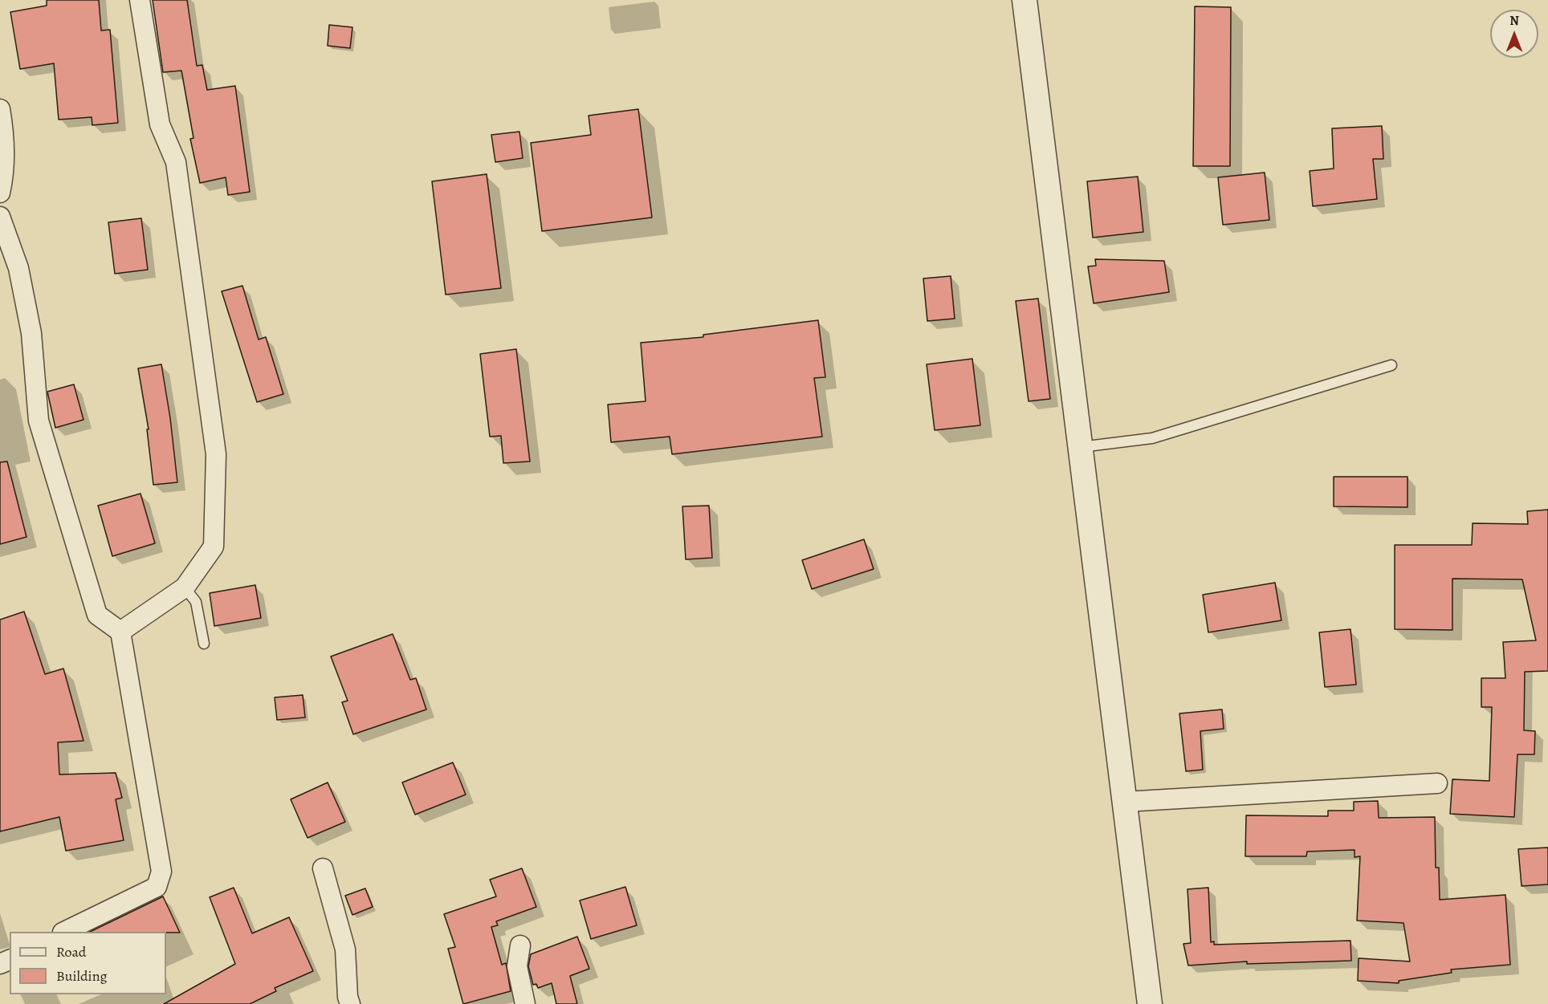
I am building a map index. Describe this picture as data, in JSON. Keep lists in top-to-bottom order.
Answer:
{
  "legend": ["Road", "Building"],
  "north": "top"
}
